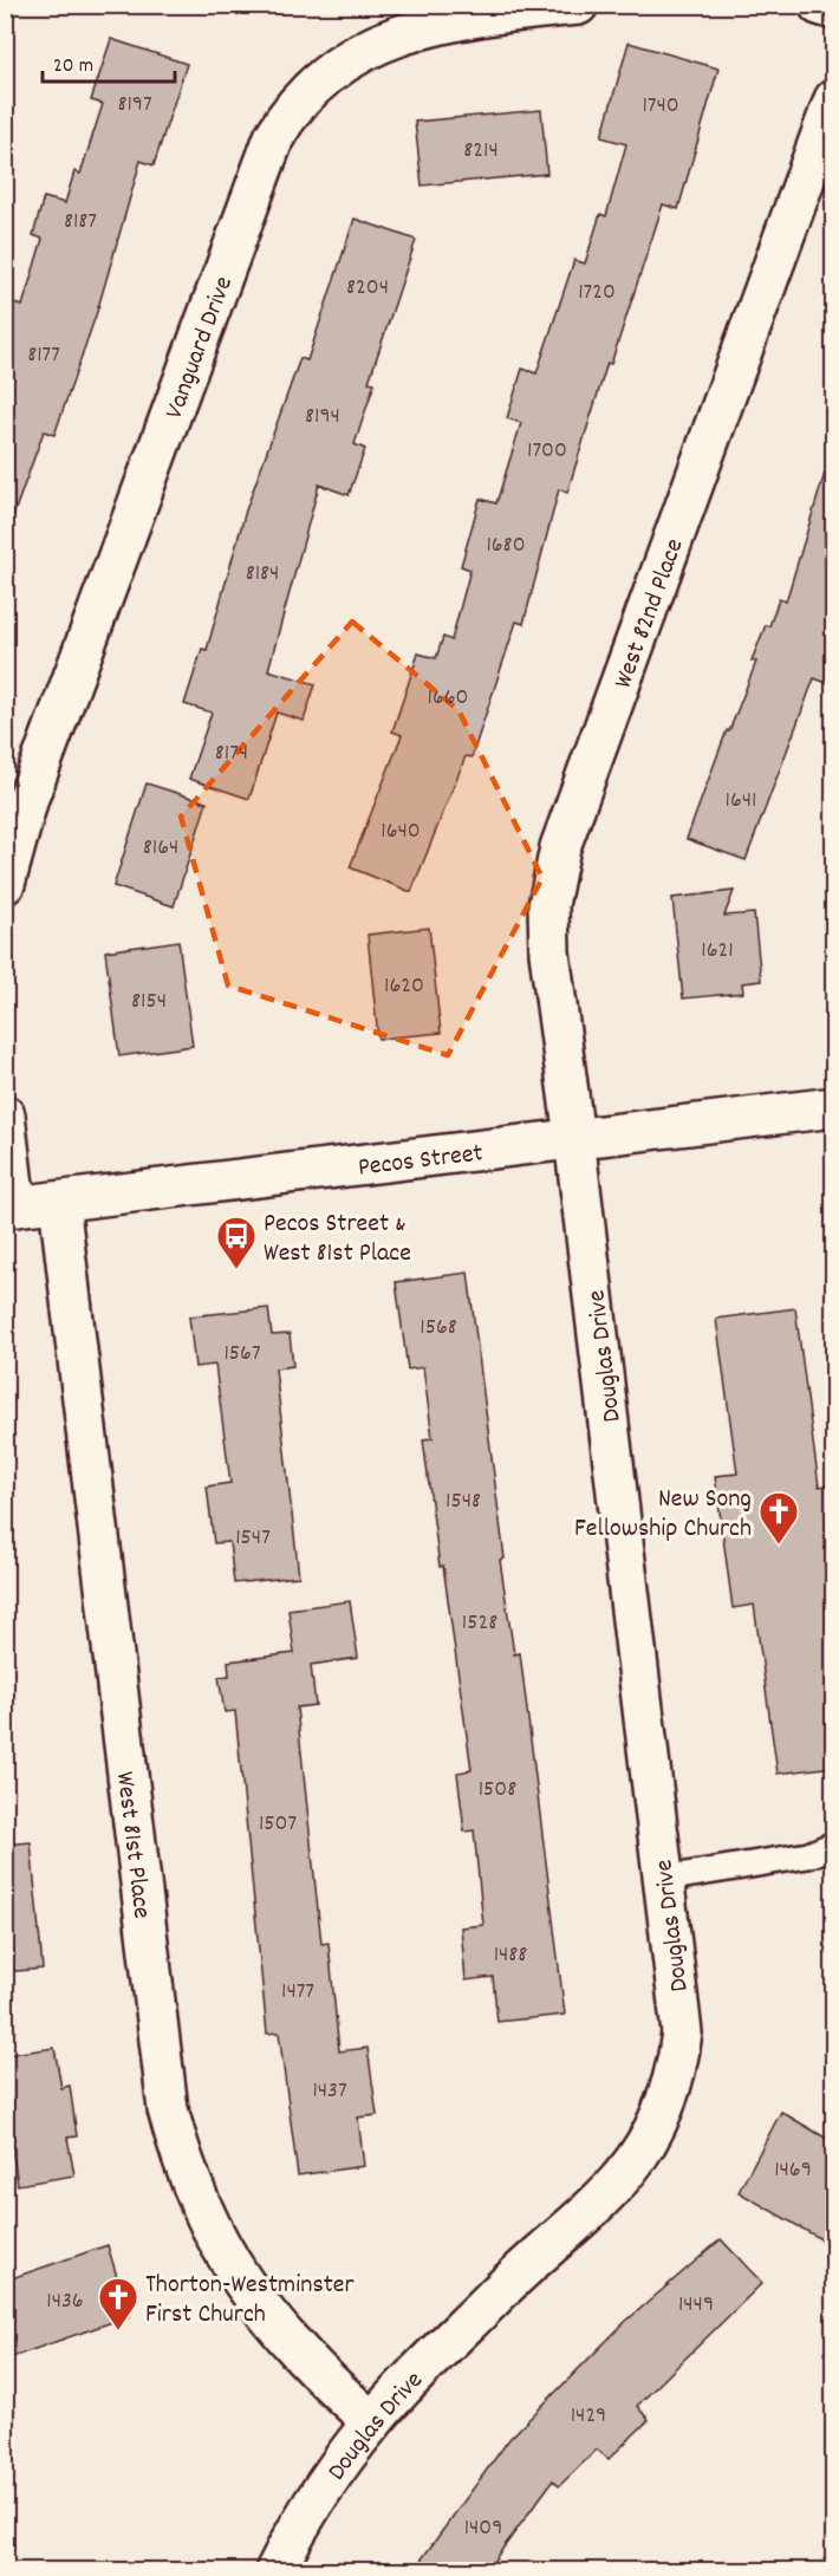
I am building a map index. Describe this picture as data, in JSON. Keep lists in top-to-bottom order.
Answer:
{
  "streets": {
    "street": [
      "Vanguard Drive",
      "West 82nd Place",
      "Pecos Street",
      "Douglas Drive",
      "West 81st Place"
    ]
  },
  "crossings": [
    ["West 82nd Place", "Pecos Street"],
    ["West 82nd Place", "Douglas Drive"],
    ["Pecos Street", "Douglas Drive"],
    ["Pecos Street", "West 81st Place"],
    ["Douglas Drive", "West 81st Place"]
  ],
  "places": {
    "bus stop": ["Pecos Street & West 81st Place"],
    "church": ["New Song Fellowship Church", "Thorton-Westminster First Church"]
  },
  "house_numbers": [
    "8197",
    "1740",
    "8214",
    "8187",
    "8204",
    "1720",
    "8177",
    "8194",
    "1700",
    "1680",
    "8184",
    "1660",
    "8174",
    "1641",
    "1640",
    "8164",
    "1621",
    "1620",
    "8154",
    "1568",
    "1567",
    "1548",
    "1547",
    "1528",
    "1508",
    "1507",
    "1488",
    "1477",
    "1437",
    "1469",
    "1436",
    "1449",
    "1429",
    "1409"
  ],
  "scale_bar": "20 m"
}
